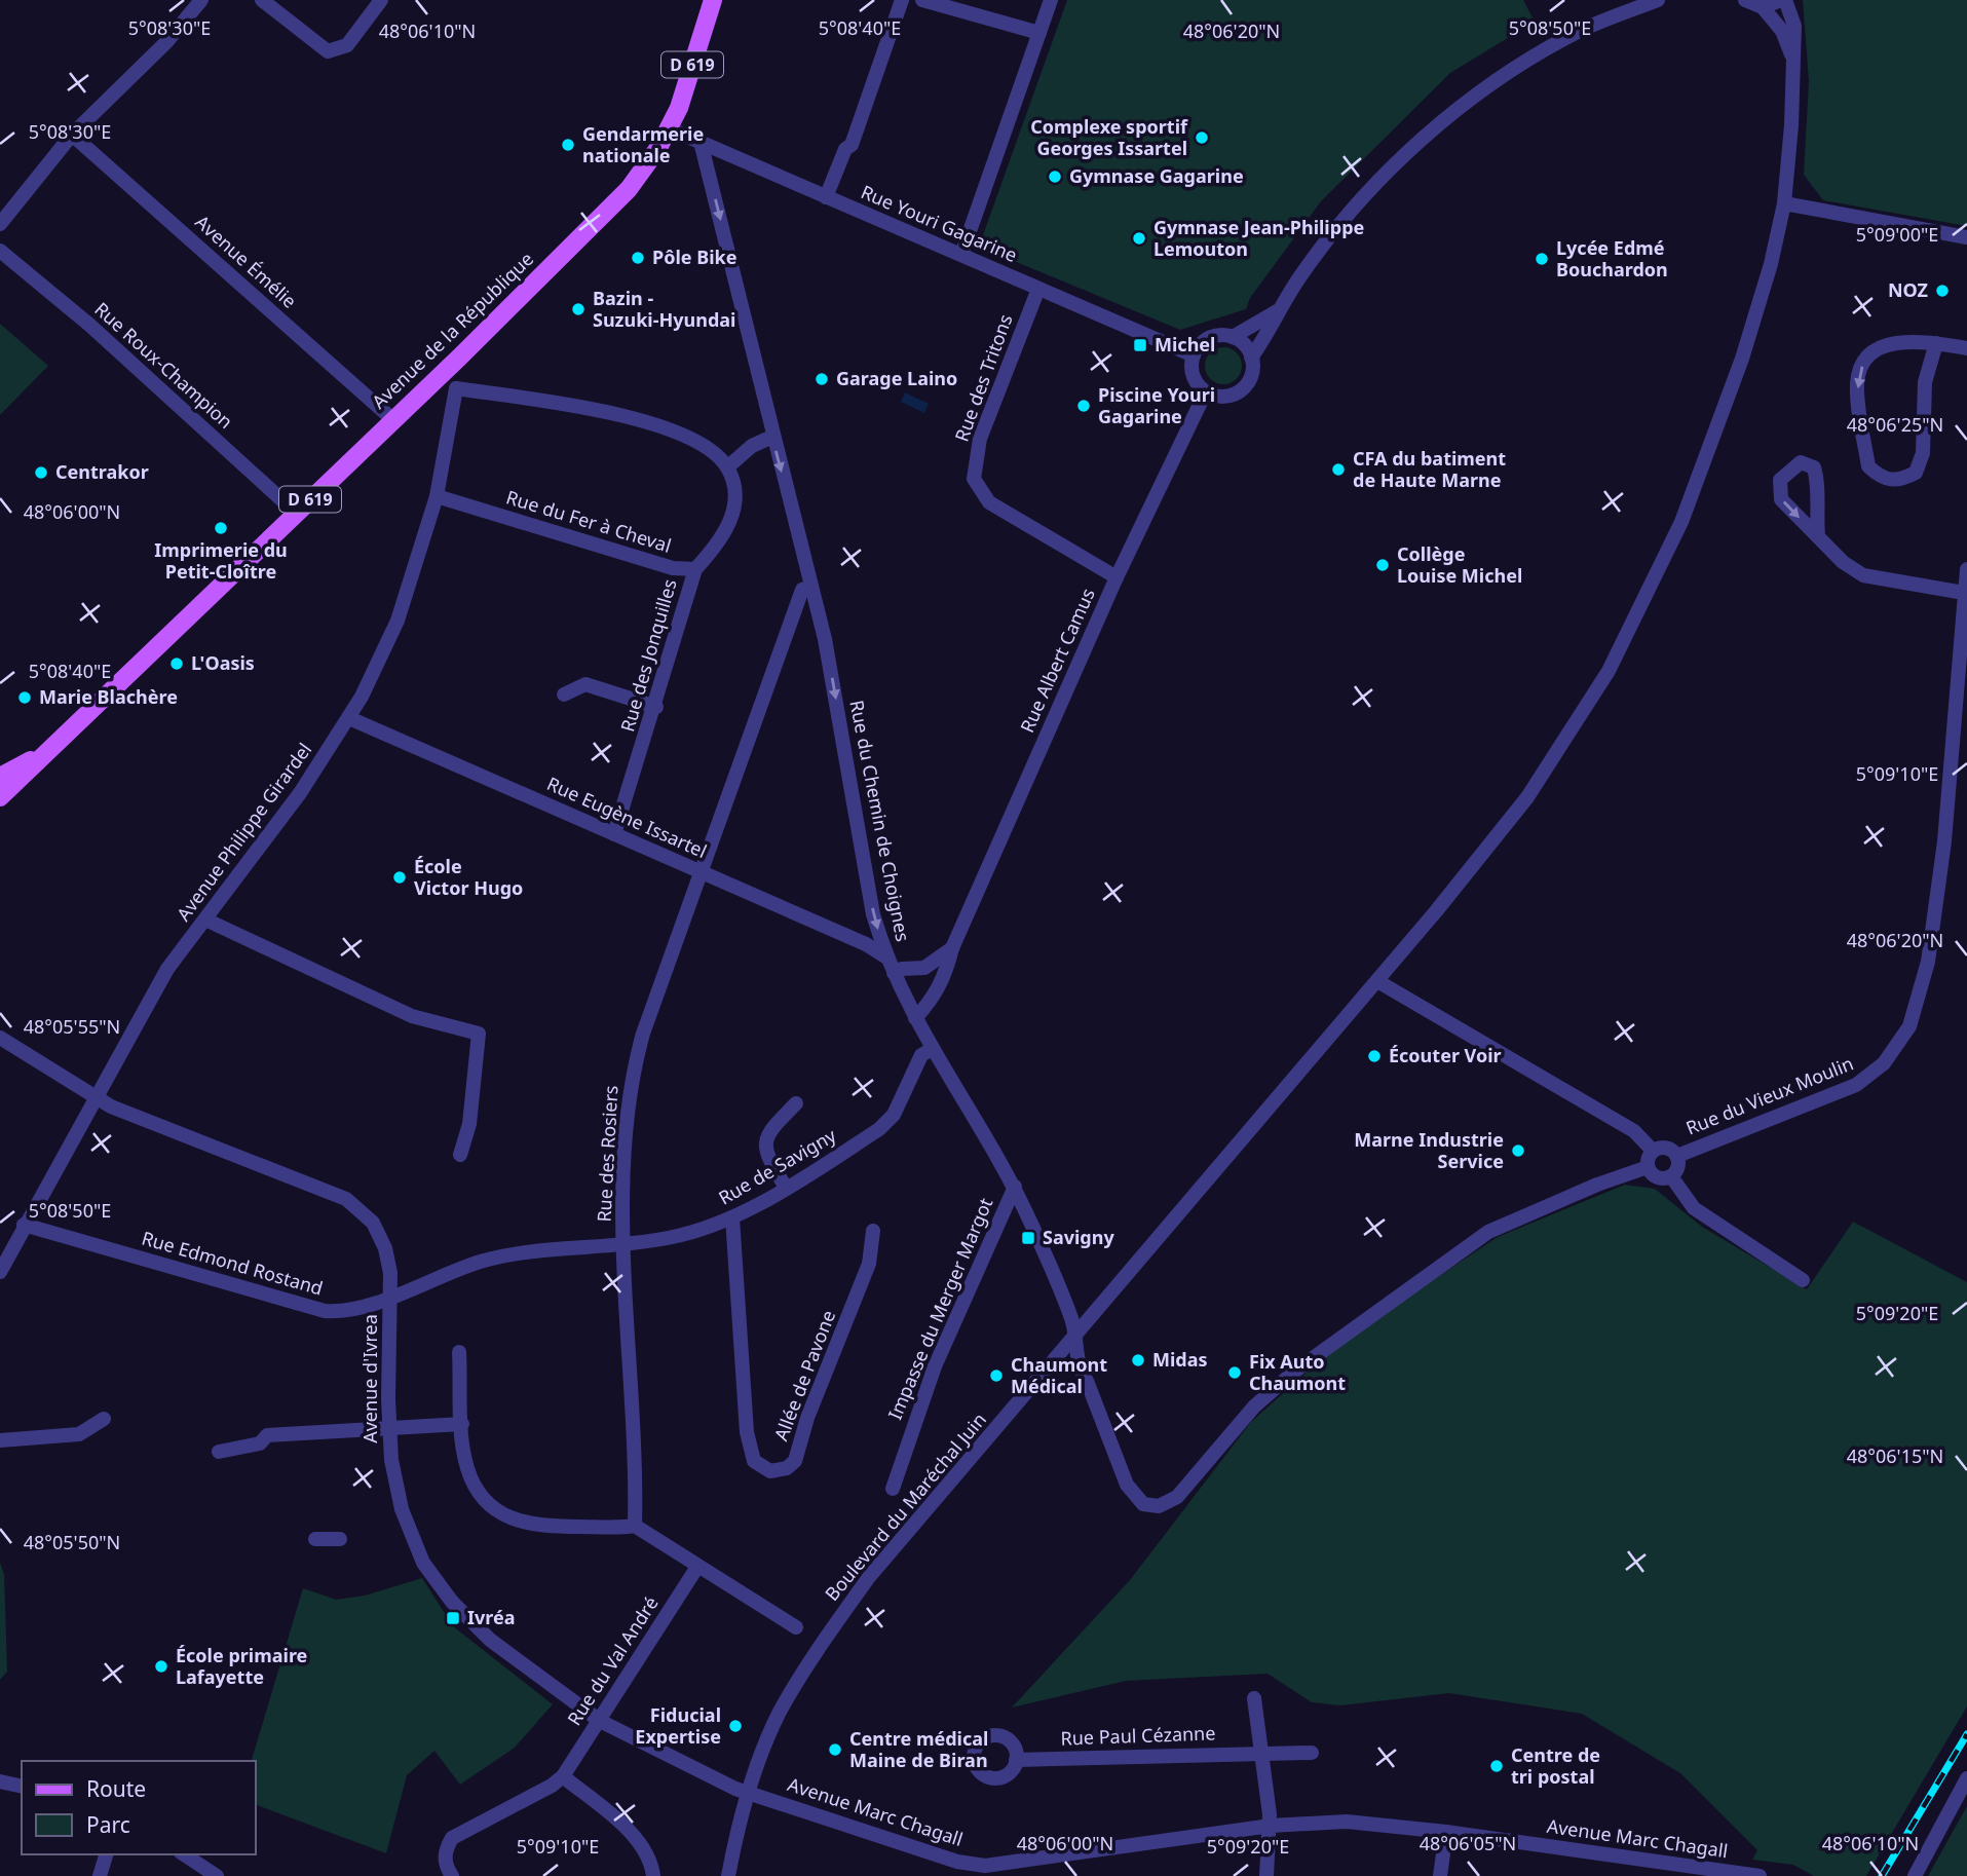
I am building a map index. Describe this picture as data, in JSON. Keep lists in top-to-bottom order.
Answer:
{
  "streets": {
    "main road": ["D 619", "Avenue de la République"],
    "street": [
      "Rue Youri Gagarine",
      "Avenue Émélie",
      "Rue Roux-Champion",
      "Rue des Tritons",
      "Rue du Fer à Cheval",
      "Rue des Jonquilles",
      "Rue Albert Camus",
      "Rue Eugène Issartel",
      "Rue du Chemin de Choignes",
      "Avenue Philippe Girardel",
      "Rue du Vieux Moulin",
      "Rue des Rosiers",
      "Rue de Savigny",
      "Rue Edmond Rostand",
      "Impasse du Merger Margot",
      "Allée de Pavone",
      "Avenue d'Ivrea",
      "Boulevard du Maréchal Juin",
      "Rue du Val André",
      "Rue Paul Cézanne",
      "Avenue Marc Chagall"
    ]
  },
  "crossings": [
    ["Rue Youri Gagarine", "Avenue de la République"],
    ["Rue Youri Gagarine", "Rue des Tritons"],
    ["Rue Youri Gagarine", "Rue Albert Camus"],
    ["Rue Youri Gagarine", "Rue du Chemin de Choignes"],
    ["Avenue Émélie", "Avenue de la République"],
    ["Avenue de la République", "Rue Roux-Champion"],
    ["Rue des Tritons", "Rue Albert Camus"],
    ["Rue du Fer à Cheval", "Rue des Jonquilles"],
    ["Rue du Fer à Cheval", "Avenue Philippe Girardel"],
    ["Rue des Jonquilles", "Rue Eugène Issartel"],
    ["Rue Albert Camus", "Rue du Chemin de Choignes"],
    ["Rue Eugène Issartel", "Rue du Chemin de Choignes"],
    ["Rue Eugène Issartel", "Avenue Philippe Girardel"],
    ["Rue Eugène Issartel", "Rue des Rosiers"],
    ["Rue du Chemin de Choignes", "Rue du Vieux Moulin"],
    ["Rue du Chemin de Choignes", "Rue des Rosiers"],
    ["Rue du Chemin de Choignes", "Rue de Savigny"],
    ["Rue du Chemin de Choignes", "Impasse du Merger Margot"],
    ["Rue du Chemin de Choignes", "Boulevard du Maréchal Juin"],
    ["Avenue Philippe Girardel", "Rue Edmond Rostand"],
    ["Avenue Philippe Girardel", "Avenue d'Ivrea"],
    ["Rue des Rosiers", "Rue de Savigny"],
    ["Rue de Savigny", "Rue Edmond Rostand"],
    ["Rue de Savigny", "Allée de Pavone"],
    ["Rue de Savigny", "Avenue d'Ivrea"],
    ["Rue Edmond Rostand", "Avenue d'Ivrea"],
    ["Avenue d'Ivrea", "Boulevard du Maréchal Juin"],
    ["Avenue d'Ivrea", "Rue du Val André"],
    ["Avenue d'Ivrea", "Avenue Marc Chagall"],
    ["Boulevard du Maréchal Juin", "Avenue Marc Chagall"]
  ],
  "one_way": ["Rue du Chemin de Choignes"],
  "places": {
    "other": [
      "Complexe sportif Georges Issartel",
      "Gendarmerie nationale",
      "Gymnase Gagarine",
      "Gymnase Jean-Philippe Lemouton",
      "Pôle Bike",
      "Lycée Edmé Bouchardon",
      "NOZ",
      "Bazin - Suzuki-Hyundai",
      "Garage Laino",
      "Piscine Youri Gagarine",
      "CFA du batiment de Haute Marne",
      "Centrakor",
      "Imprimerie du Petit-Cloître",
      "Collège Louise Michel",
      "L'Oasis",
      "Marie Blachère",
      "École Victor Hugo",
      "Écouter Voir",
      "Marne Industrie Service",
      "Midas",
      "Fix Auto Chaumont",
      "Chaumont Médical",
      "École primaire Lafayette",
      "Fiducial Expertise",
      "Centre médical Maine de Biran",
      "Centre de tri postal"
    ],
    "transit": ["Michel", "Savigny", "Ivréa"]
  },
  "legend": ["Route", "Parc"],
  "coordinates": [
    "5°08'30\"E",
    "5°08'40\"E",
    "5°08'50\"E",
    "48°06'10\"N",
    "48°06'20\"N",
    "5°09'00\"E",
    "48°06'25\"N",
    "48°06'00\"N",
    "5°09'10\"E",
    "48°05'55\"N",
    "5°09'20\"E",
    "48°06'15\"N",
    "48°05'50\"N",
    "48°06'05\"N"
  ]
}
